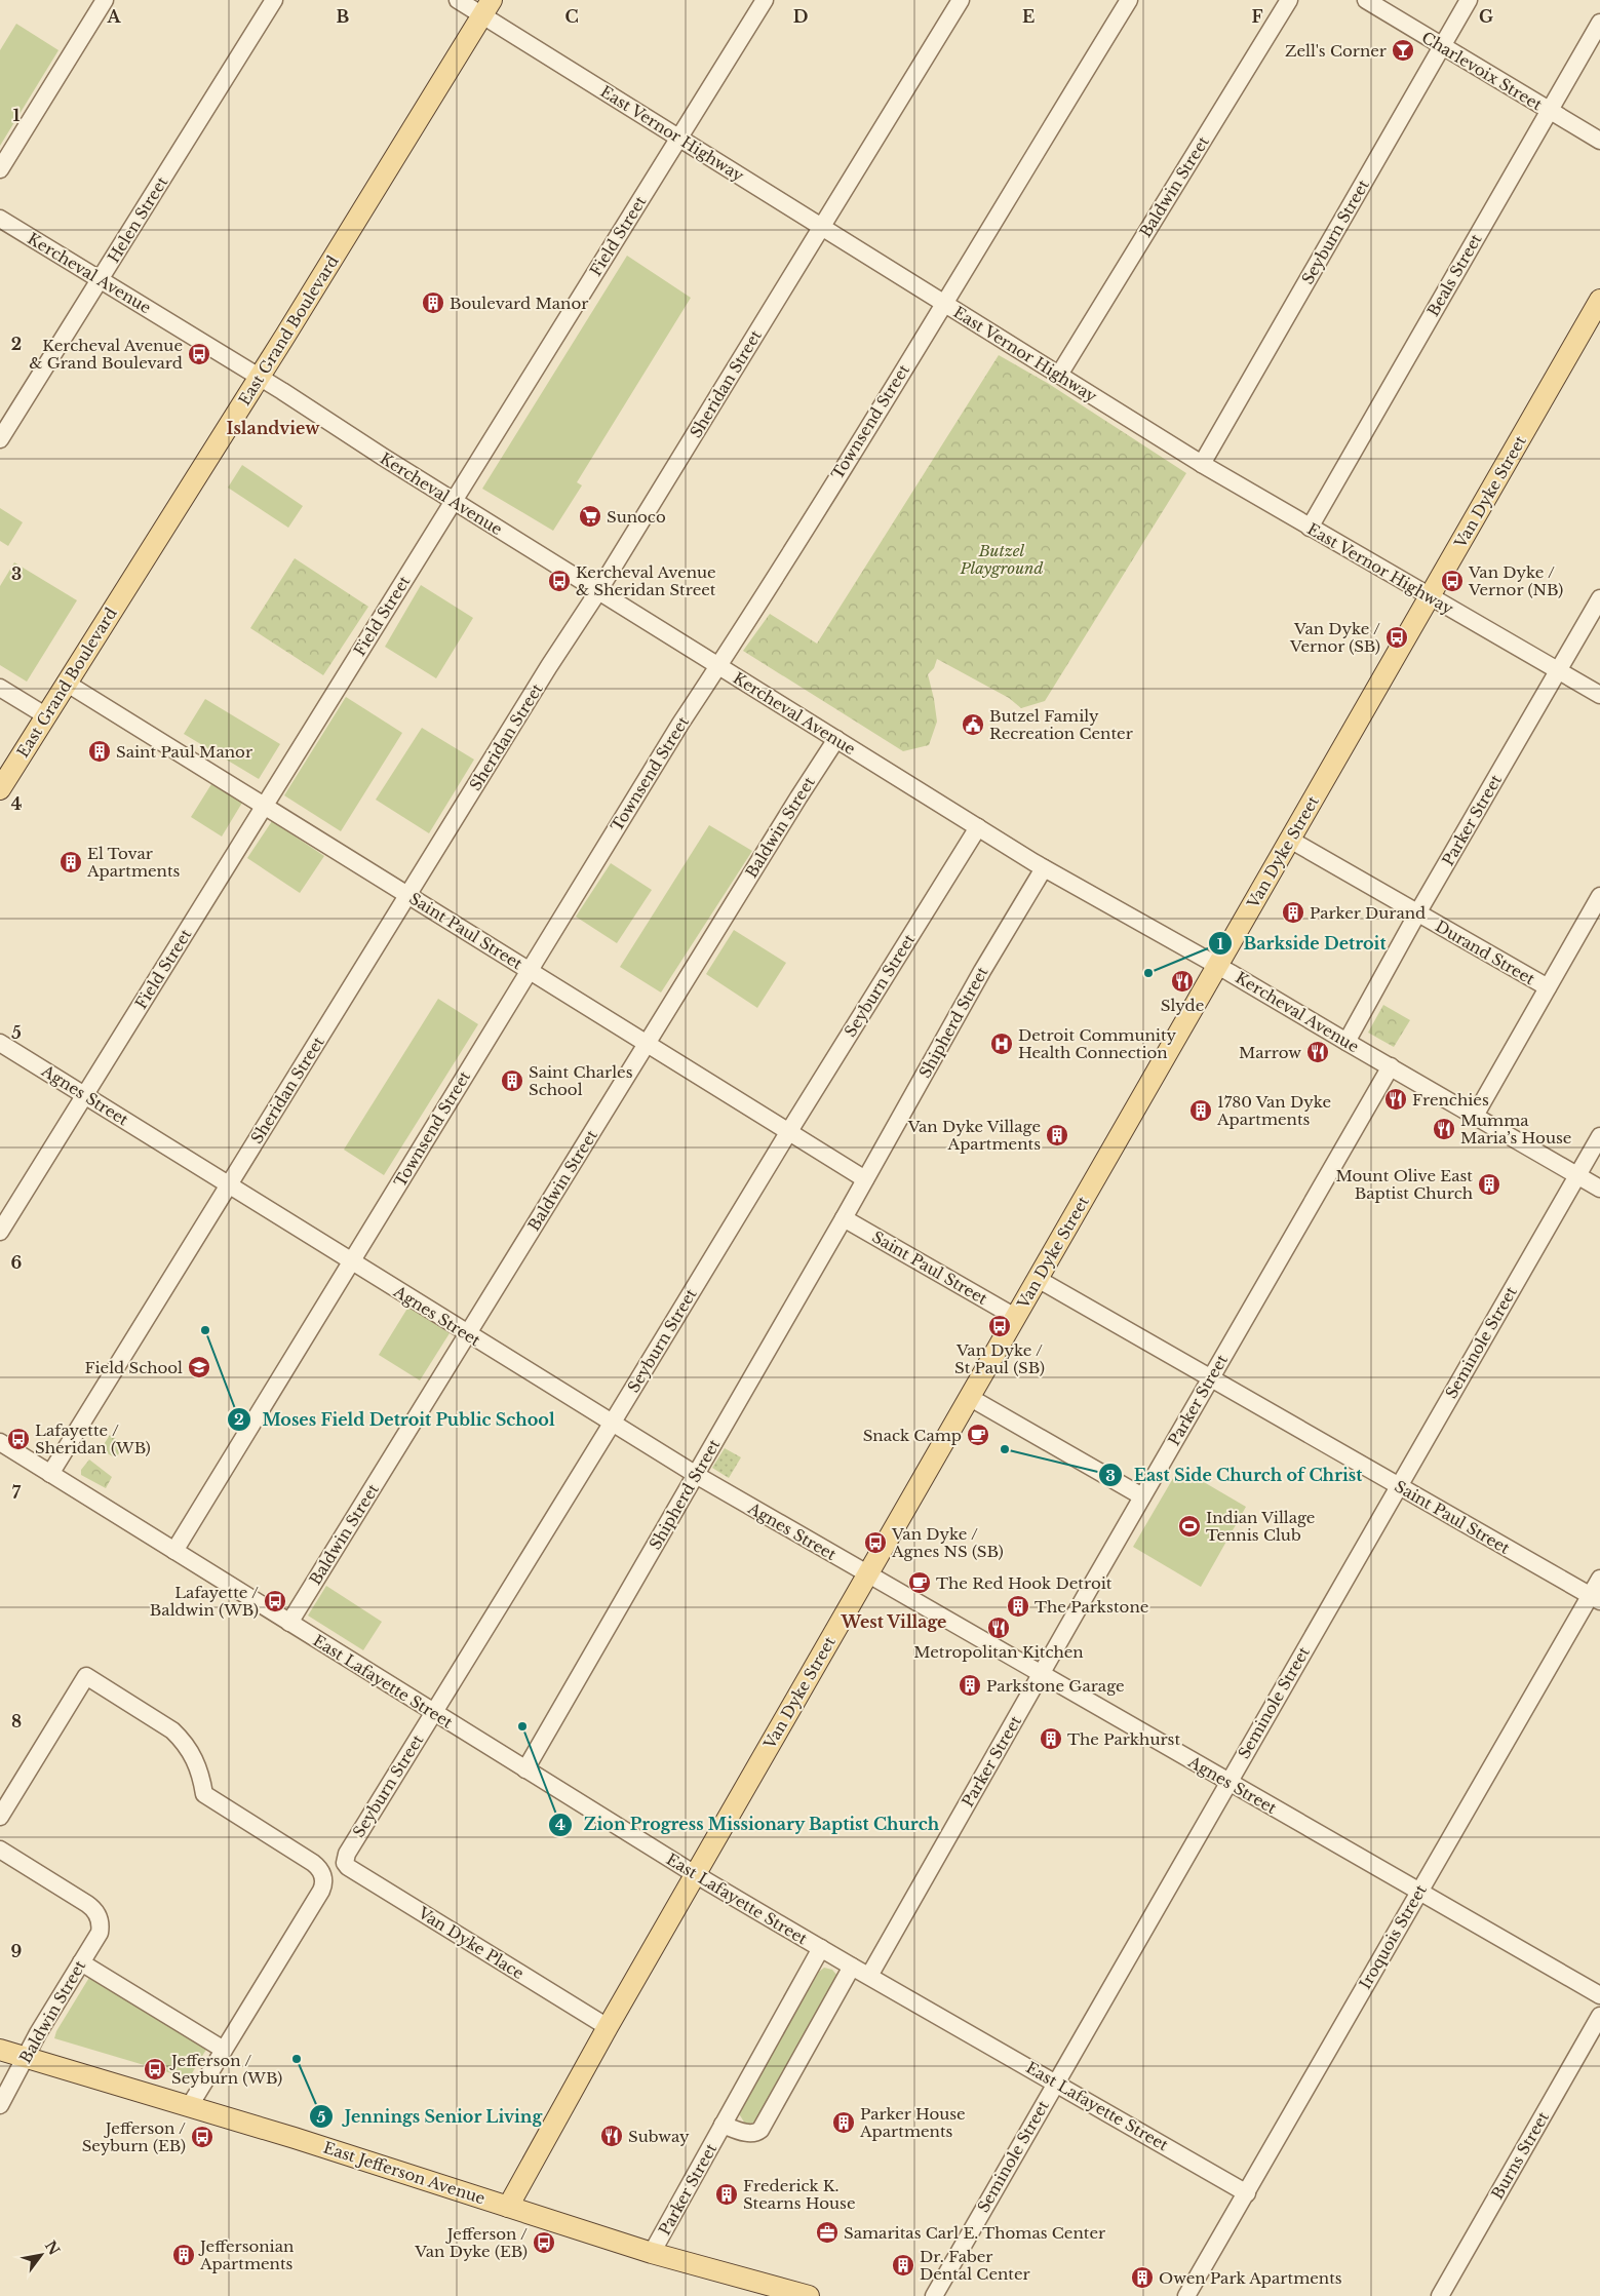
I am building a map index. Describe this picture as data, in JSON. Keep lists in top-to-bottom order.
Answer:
{
  "streets": {
    "main road": ["East Grand Boulevard", "Van Dyke Street", "East Jefferson Avenue"],
    "street": [
      "Charlevoix Street",
      "East Vernor Highway",
      "Baldwin Street",
      "Helen Street",
      "Seyburn Street",
      "Field Street",
      "Kercheval Avenue",
      "Beals Street",
      "Sheridan Street",
      "Townsend Street",
      "Parker Street",
      "Saint Paul Street",
      "Durand Street",
      "Shipherd Street",
      "Agnes Street",
      "Seminole Street",
      "East Lafayette Street",
      "Iroquois Street",
      "Van Dyke Place",
      "Burns Street"
    ]
  },
  "crossings": [
    ["Charlevoix Street", "Seyburn Street"],
    ["Charlevoix Street", "Beals Street"],
    ["East Vernor Highway", "Baldwin Street"],
    ["East Vernor Highway", "Seyburn Street"],
    ["East Vernor Highway", "Field Street"],
    ["East Vernor Highway", "Beals Street"],
    ["East Vernor Highway", "East Grand Boulevard"],
    ["East Vernor Highway", "Sheridan Street"],
    ["East Vernor Highway", "Townsend Street"],
    ["East Vernor Highway", "Van Dyke Street"],
    ["East Vernor Highway", "Parker Street"],
    ["Baldwin Street", "Kercheval Avenue"],
    ["Baldwin Street", "Saint Paul Street"],
    ["Baldwin Street", "Agnes Street"],
    ["Baldwin Street", "East Lafayette Street"],
    ["Baldwin Street", "East Jefferson Avenue"],
    ["Helen Street", "Kercheval Avenue"],
    ["Seyburn Street", "Kercheval Avenue"],
    ["Seyburn Street", "Saint Paul Street"],
    ["Seyburn Street", "Agnes Street"],
    ["Seyburn Street", "East Lafayette Street"],
    ["Seyburn Street", "Van Dyke Place"],
    ["Field Street", "Kercheval Avenue"],
    ["Field Street", "Saint Paul Street"],
    ["Field Street", "Agnes Street"],
    ["Kercheval Avenue", "East Grand Boulevard"],
    ["Kercheval Avenue", "Sheridan Street"],
    ["Kercheval Avenue", "Townsend Street"],
    ["Kercheval Avenue", "Van Dyke Street"],
    ["Kercheval Avenue", "Parker Street"],
    ["Kercheval Avenue", "Shipherd Street"],
    ["Kercheval Avenue", "Seminole Street"],
    ["East Grand Boulevard", "Saint Paul Street"],
    ["Sheridan Street", "Saint Paul Street"],
    ["Sheridan Street", "Agnes Street"],
    ["Sheridan Street", "East Lafayette Street"],
    ["Townsend Street", "Saint Paul Street"],
    ["Townsend Street", "Agnes Street"],
    ["Townsend Street", "East Lafayette Street"],
    ["Van Dyke Street", "Saint Paul Street"],
    ["Van Dyke Street", "Durand Street"],
    ["Van Dyke Street", "Agnes Street"],
    ["Van Dyke Street", "East Lafayette Street"],
    ["Van Dyke Street", "Van Dyke Place"],
    ["Van Dyke Street", "East Jefferson Avenue"],
    ["Parker Street", "Saint Paul Street"],
    ["Parker Street", "Durand Street"],
    ["Parker Street", "Agnes Street"],
    ["Parker Street", "East Lafayette Street"],
    ["Parker Street", "East Jefferson Avenue"],
    ["Saint Paul Street", "Shipherd Street"],
    ["Saint Paul Street", "Seminole Street"],
    ["Saint Paul Street", "Iroquois Street"],
    ["Shipherd Street", "Agnes Street"],
    ["Shipherd Street", "East Lafayette Street"],
    ["Agnes Street", "Seminole Street"],
    ["Agnes Street", "Iroquois Street"],
    ["Seminole Street", "East Lafayette Street"],
    ["East Lafayette Street", "Iroquois Street"]
  ],
  "districts": ["Islandview", "West Village"],
  "parks": ["Butzel Playground"],
  "places": {
    "bar": ["Zell's Corner"],
    "building": [
      "Boulevard Manor",
      "Saint Paul Manor",
      "El Tovar Apartments",
      "Parker Durand",
      "Saint Charles School",
      "1780 Van Dyke Apartments",
      "Van Dyke Village Apartments",
      "Mount Olive East Baptist Church",
      "The Parkstone",
      "Parkstone Garage",
      "The Parkhurst",
      "Parker House Apartments",
      "Frederick K. Stearns House",
      "Jeffersonian Apartments",
      "Dr. Faber Dental Center",
      "Owen Park Apartments"
    ],
    "bus stop": [
      "Kercheval Avenue & Grand Boulevard",
      "Kercheval Avenue & Sheridan Street",
      "Van Dyke / Vernor (NB)",
      "Van Dyke / Vernor (SB)",
      "Van Dyke / St Paul (SB)",
      "Lafayette / Sheridan (WB)",
      "Van Dyke / Agnes NS (SB)",
      "Lafayette / Baldwin (WB)",
      "Jefferson / Seyburn (WB)",
      "Jefferson / Seyburn (EB)",
      "Jefferson / Van Dyke (EB)"
    ],
    "supermarket": ["Sunoco"],
    "public building": ["Butzel Family Recreation Center"],
    "other": [
      "Barkside Detroit",
      "Moses Field Detroit Public School",
      "East Side Church of Christ",
      "Zion Progress Missionary Baptist Church",
      "Jennings Senior Living"
    ],
    "restaurant": [
      "Slyde",
      "Marrow",
      "Frenchies",
      "Mumma Maria’s House",
      "Metropolitan Kitchen",
      "Subway"
    ],
    "hospital": ["Detroit Community Health Connection"],
    "school or university": ["Field School"],
    "cafe": ["Snack Camp", "The Red Hook Detroit"],
    "sports": ["Indian Village Tennis Club"],
    "office": ["Samaritas Carl E. Thomas Center"]
  },
  "north": "top right",
  "grid": {
    "columns": [
      "A",
      "B",
      "C",
      "D",
      "E",
      "F",
      "G"
    ],
    "rows": [
      "1",
      "2",
      "3",
      "4",
      "5",
      "6",
      "7",
      "8",
      "9"
    ]
  }
}
